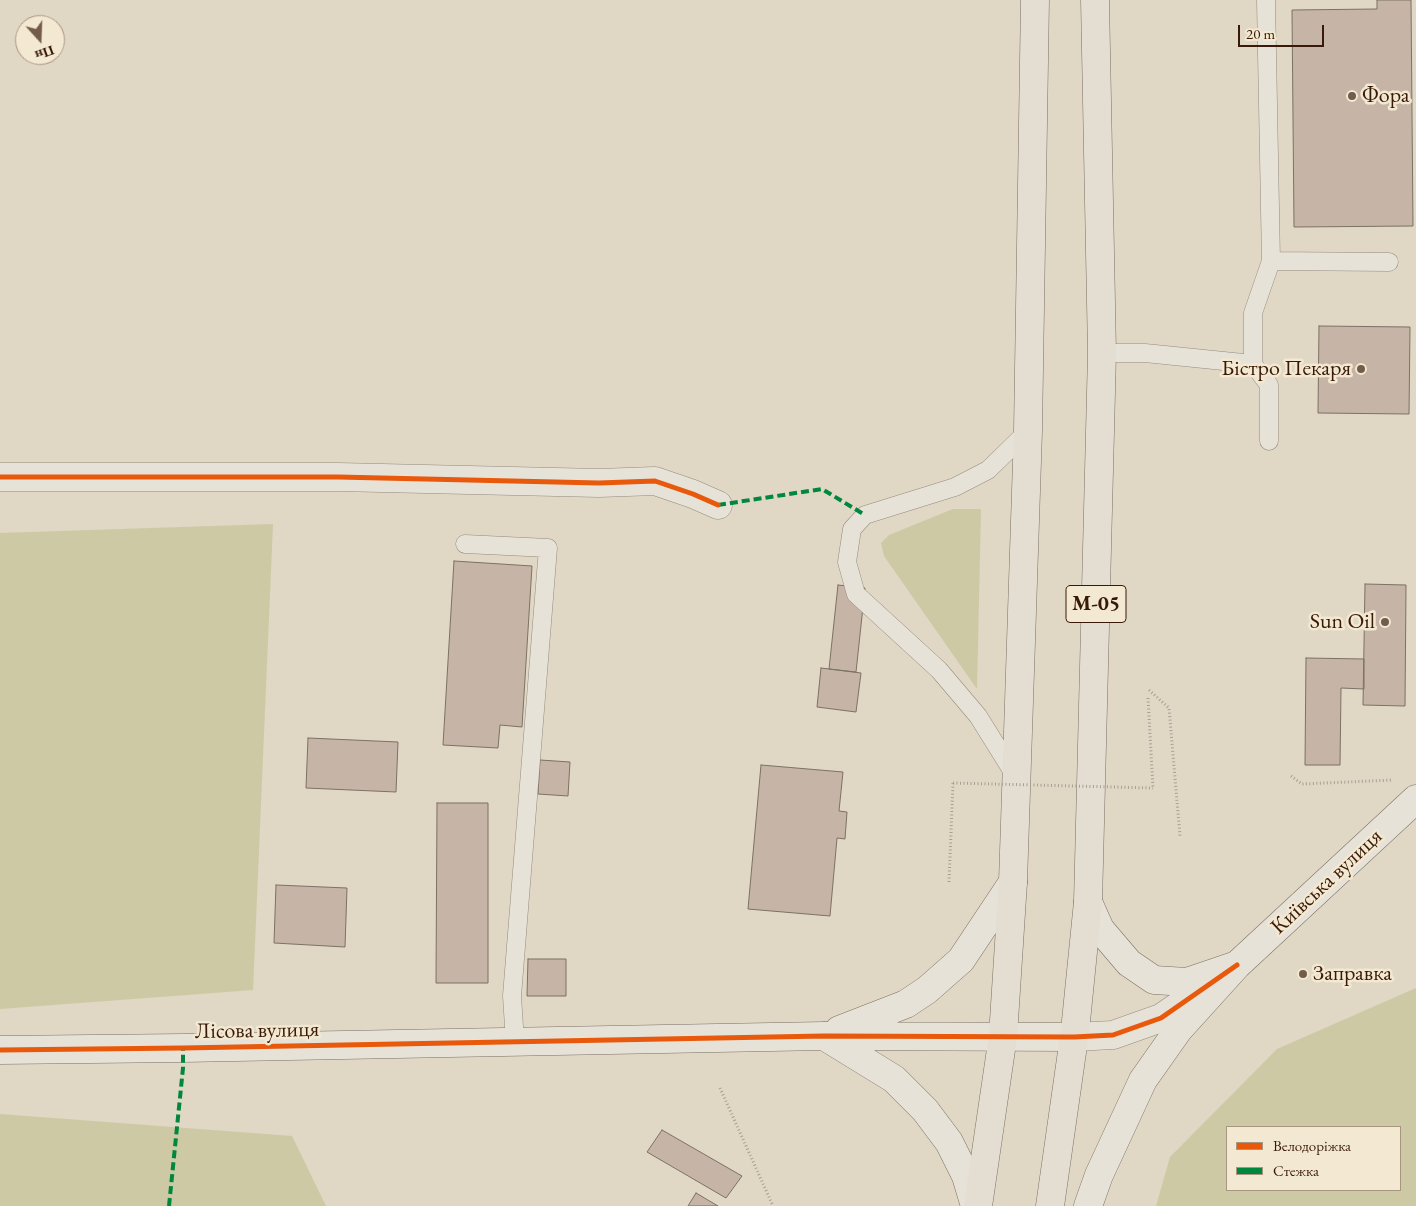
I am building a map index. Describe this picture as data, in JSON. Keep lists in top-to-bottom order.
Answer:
{
  "streets": {
    "highway": ["М-05"],
    "street": ["Київська вулиця", "Лісова вулиця"]
  },
  "crossings": [
    ["М-05", "Лісова вулиця"],
    ["Київська вулиця", "Лісова вулиця"]
  ],
  "places": [
    "Фора",
    "Бістро Пекаря",
    "Sun Oil",
    "Заправка"
  ],
  "legend": ["Велодоріжка", "Стежка"],
  "scale_bar": "20 m",
  "north": "bottom"
}
